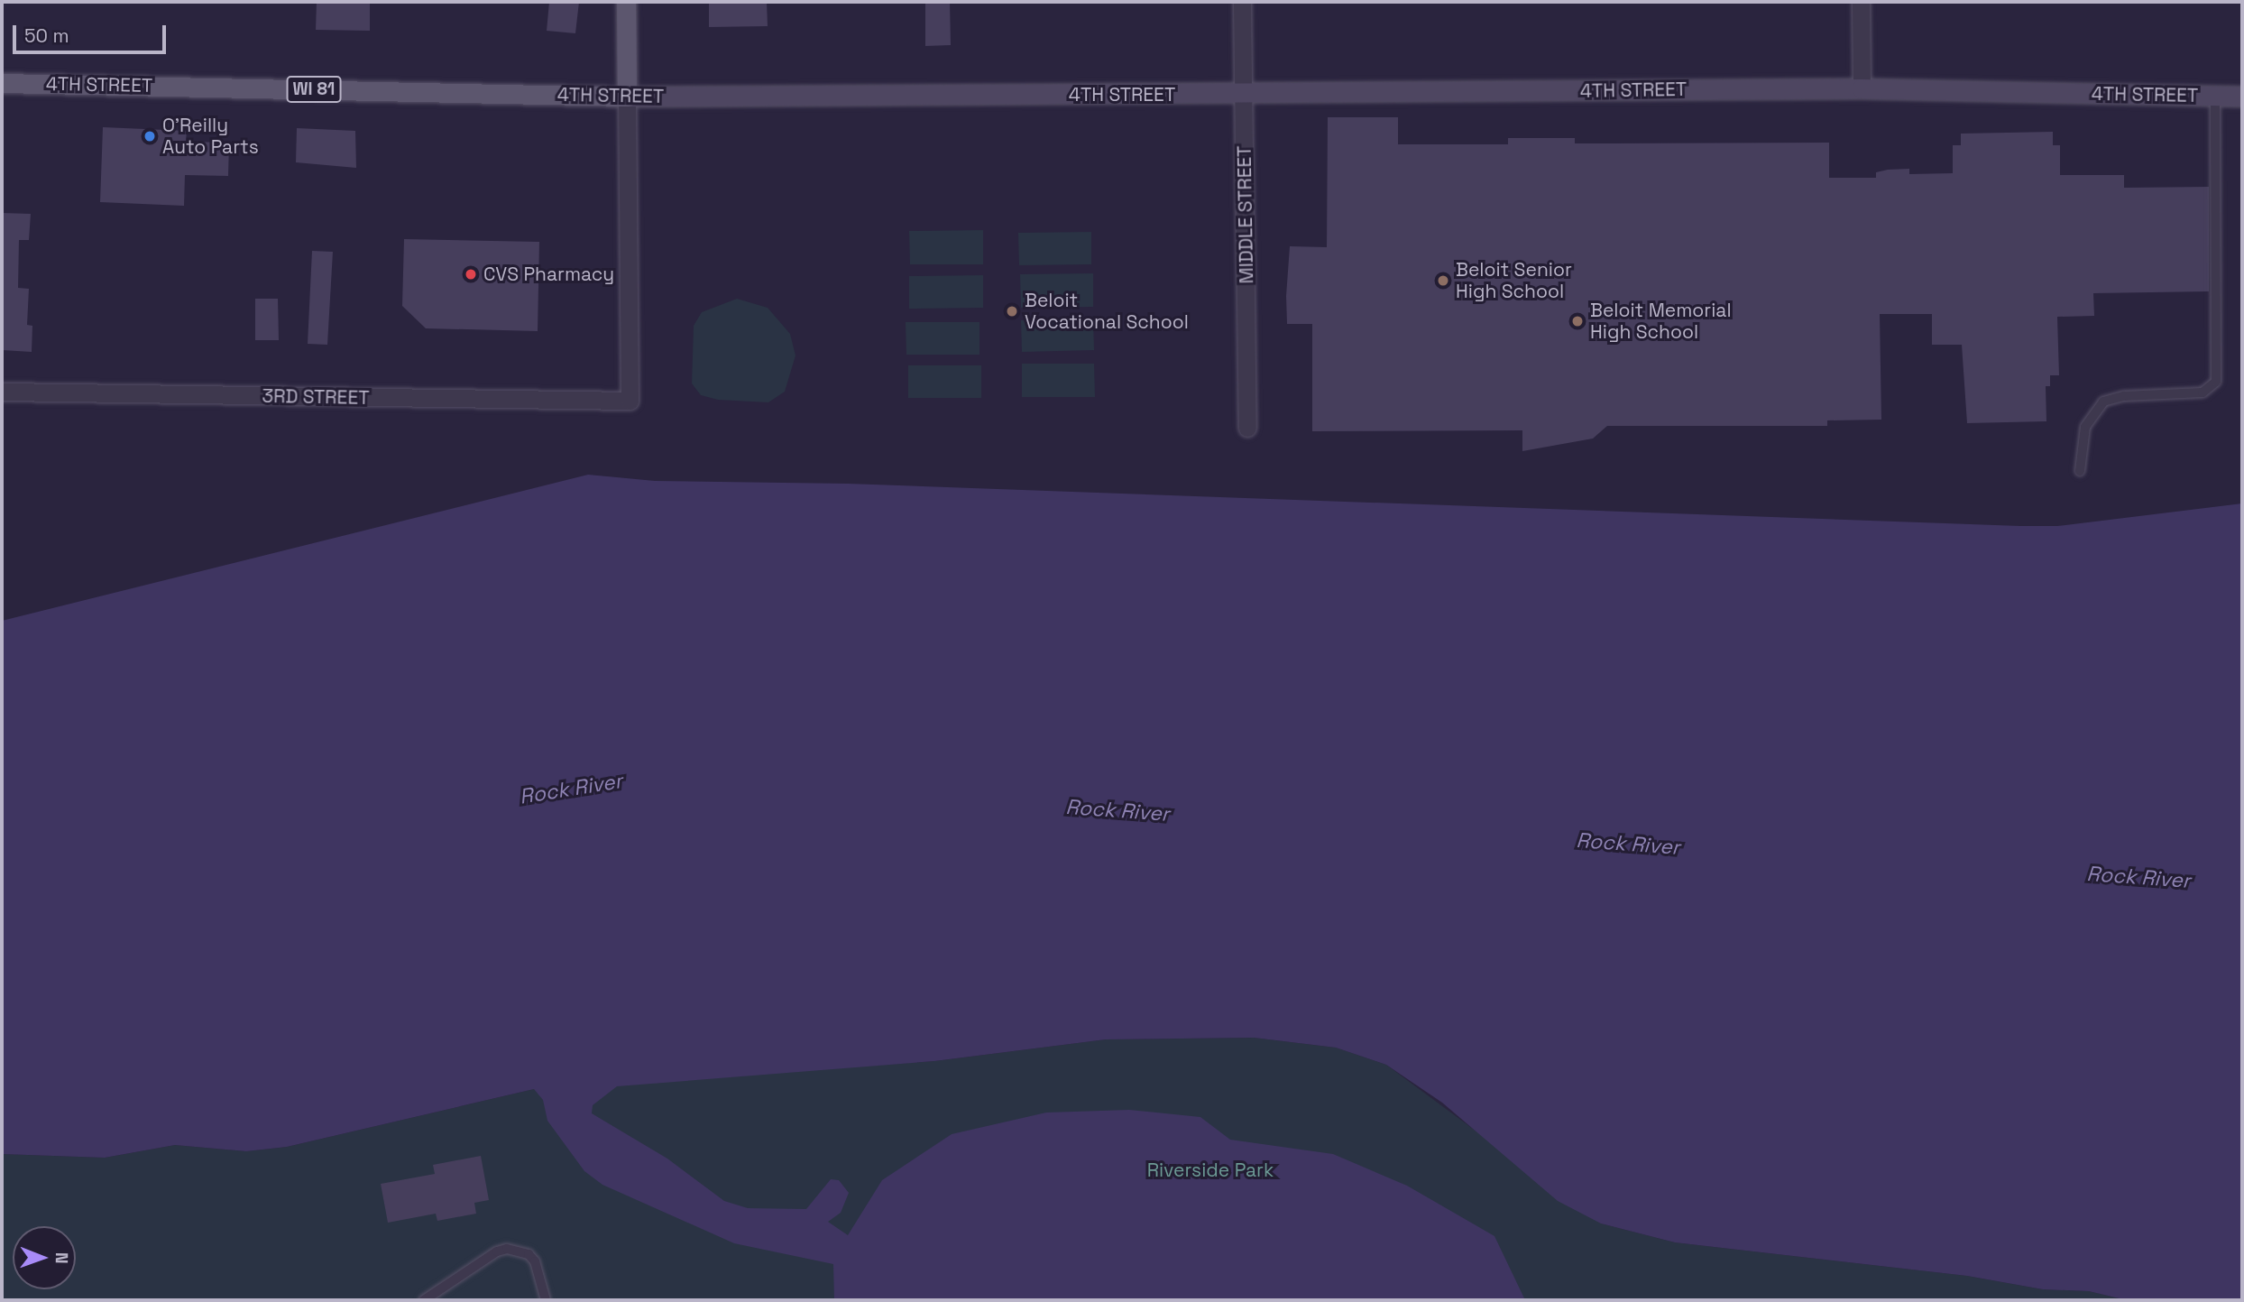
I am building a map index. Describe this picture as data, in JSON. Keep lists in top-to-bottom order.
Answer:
{
  "streets": {
    "main road": ["4TH STREET", "WI 81"],
    "street": ["MIDDLE STREET", "3RD STREET"]
  },
  "crossings": [
    ["4TH STREET", "MIDDLE STREET"],
    ["4TH STREET", "3RD STREET"]
  ],
  "water": ["Rock River"],
  "parks": ["Riverside Park"],
  "places": [
    "O'Reilly Auto Parts",
    "CVS Pharmacy",
    "Beloit Senior High School",
    "Beloit Vocational School",
    "Beloit Memorial High School"
  ],
  "scale_bar": "50 m",
  "north": "right"
}
